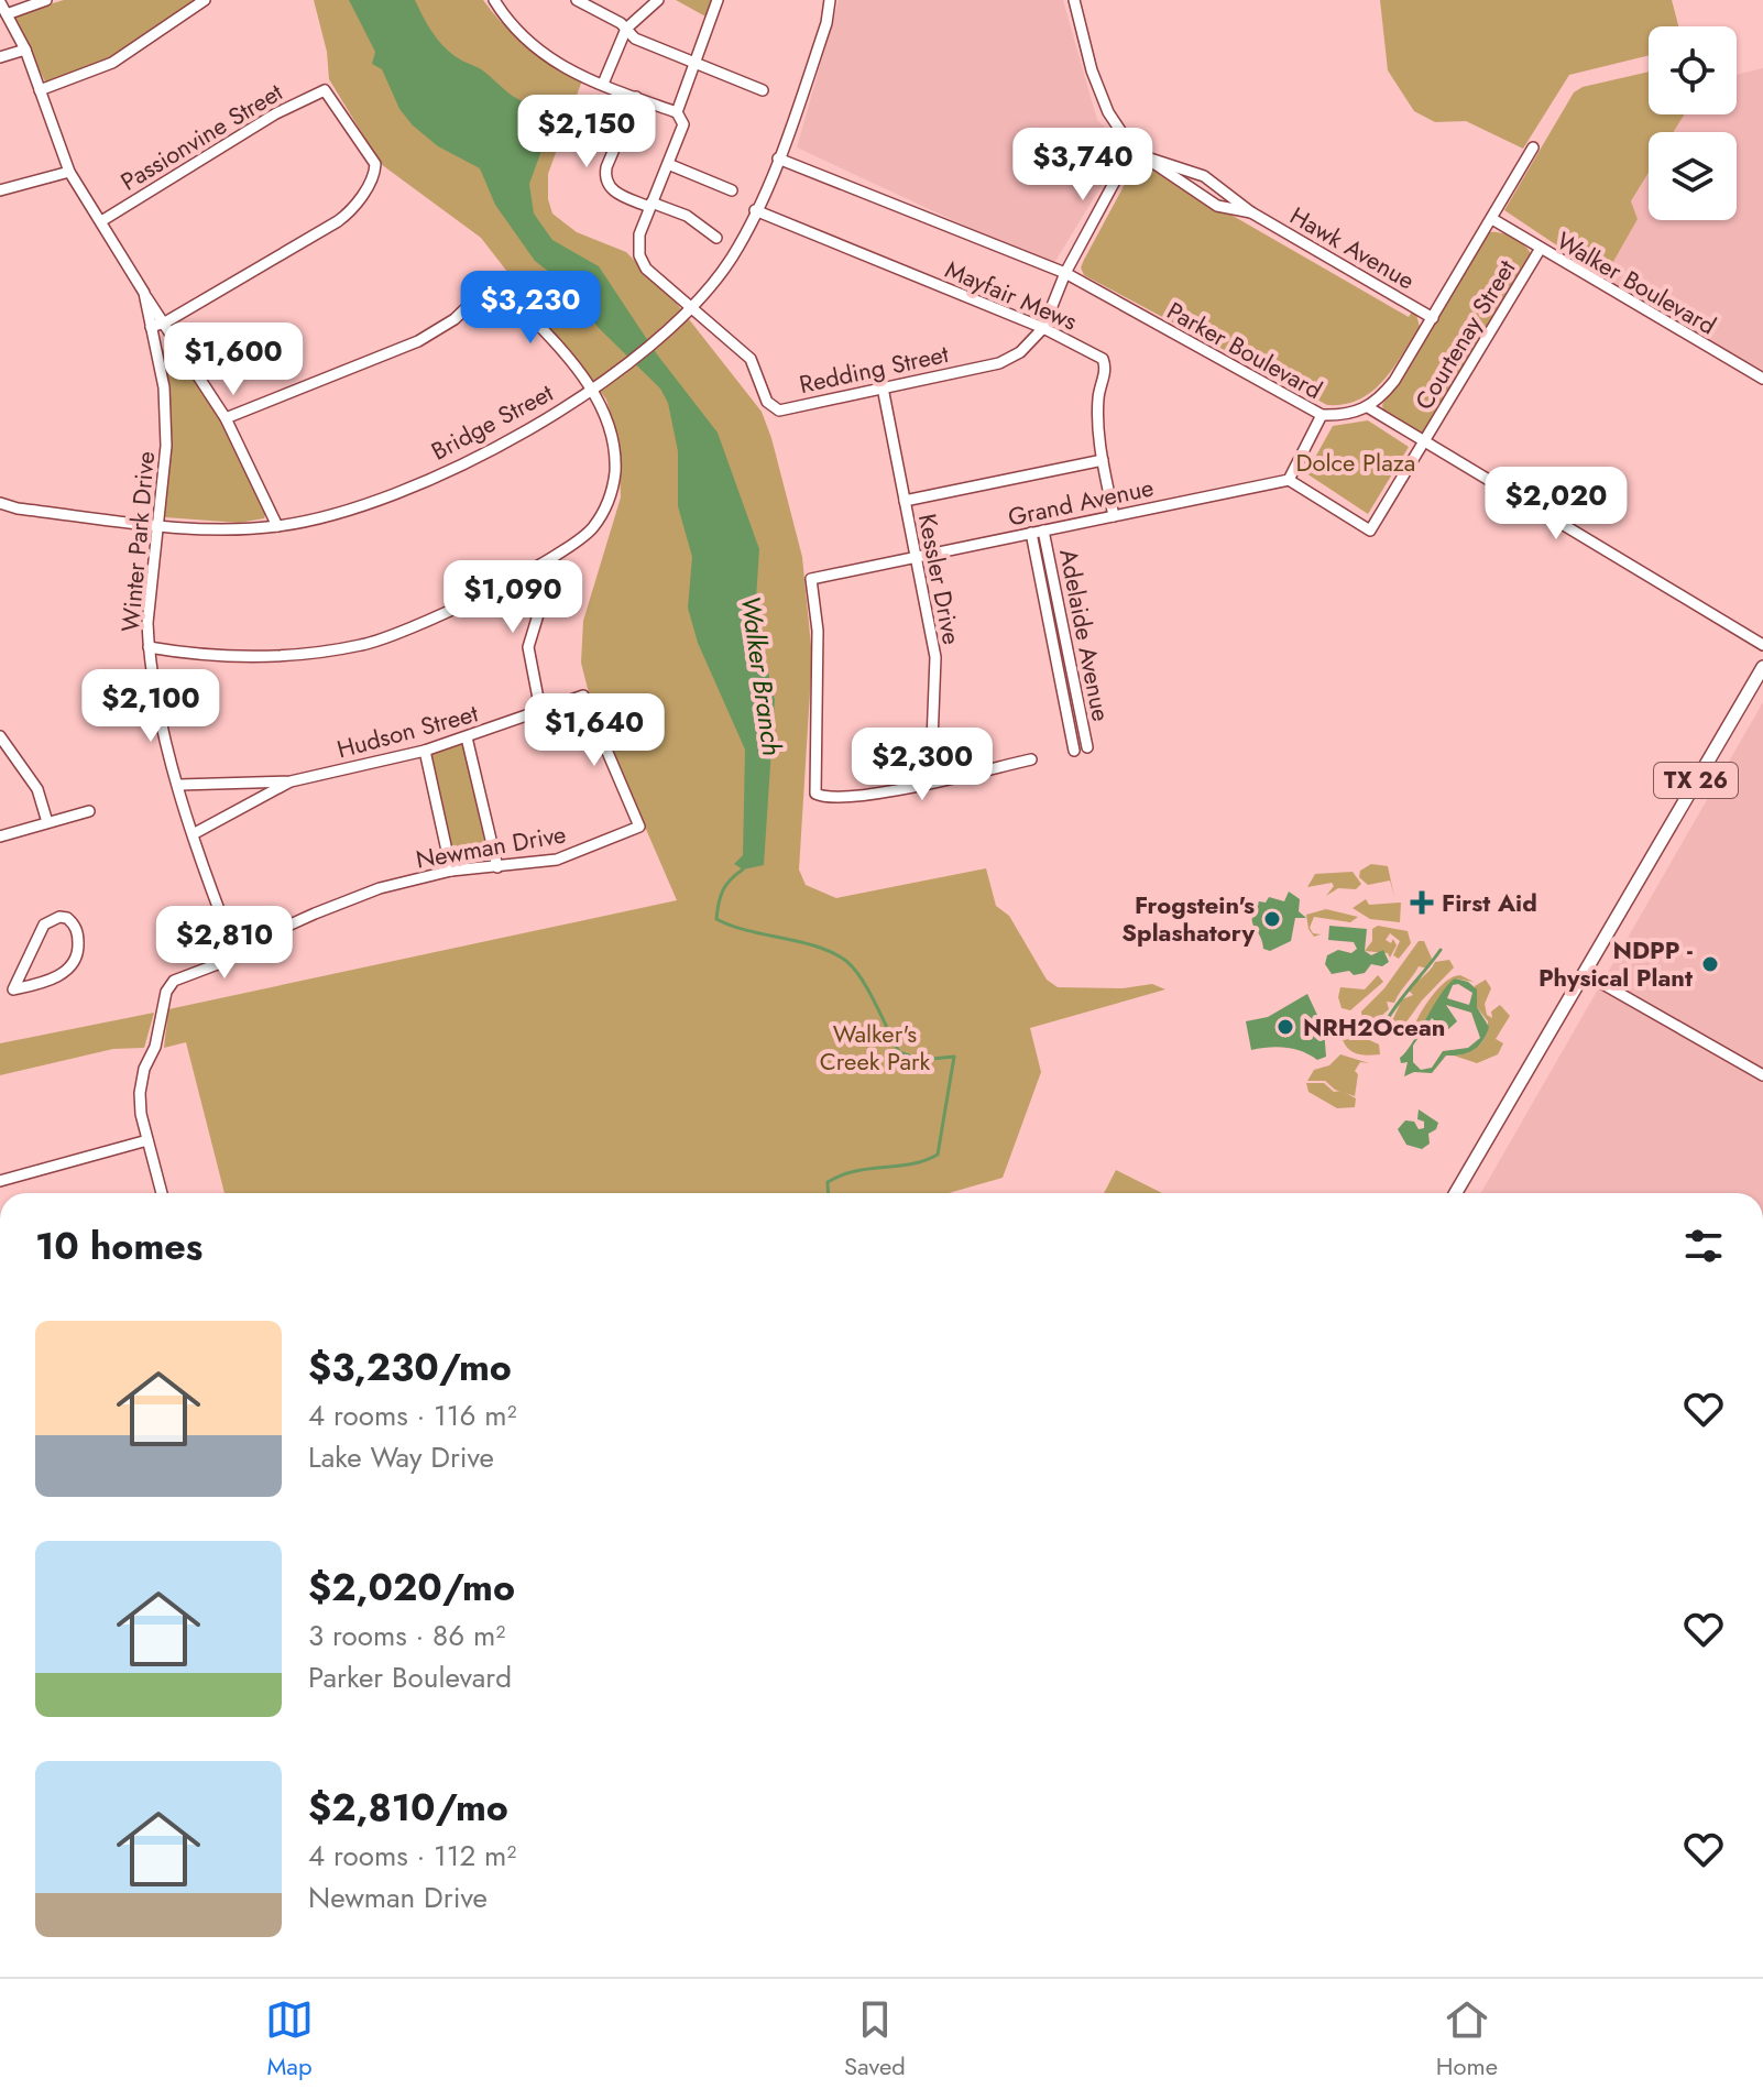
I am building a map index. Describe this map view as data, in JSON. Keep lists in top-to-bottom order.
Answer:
{
  "streets": {
    "main road": ["TX 26"],
    "street": [
      "Passionvine Street",
      "Hawk Avenue",
      "Walker Boulevard",
      "Mayfair Mews",
      "Courtenay Street",
      "Parker Boulevard",
      "Redding Street",
      "Bridge Street",
      "Grand Avenue",
      "Winter Park Drive",
      "Kessler Drive",
      "Adelaide Avenue",
      "Hudson Street",
      "Newman Drive"
    ]
  },
  "crossings": [
    ["Passionvine Street", "Winter Park Drive"],
    ["Hawk Avenue", "Redding Street"],
    ["Walker Boulevard", "Courtenay Street"],
    ["Mayfair Mews", "Redding Street"],
    ["Mayfair Mews", "Bridge Street"],
    ["Mayfair Mews", "Grand Avenue"],
    ["Courtenay Street", "Grand Avenue"],
    ["Parker Boulevard", "Redding Street"],
    ["Parker Boulevard", "Bridge Street"],
    ["Redding Street", "Bridge Street"],
    ["Redding Street", "Kessler Drive"],
    ["Bridge Street", "Winter Park Drive"],
    ["Grand Avenue", "Kessler Drive"],
    ["Grand Avenue", "Adelaide Avenue"],
    ["Winter Park Drive", "Hudson Street"],
    ["Winter Park Drive", "Newman Drive"],
    ["Hudson Street", "Newman Drive"]
  ],
  "water": ["Walker Branch"],
  "parks": ["Dolce Plaza", "Walker's Creek Park"],
  "places": {
    "health": ["First Aid"],
    "other": ["Frogstein's Splashatory", "NDPP - Physical Plant", "NRH2Ocean"]
  },
  "page": {
    "price": [
      "$2,150",
      "$3,740",
      "$3,230",
      "$1,600",
      "$2,020",
      "$1,090",
      "$2,100",
      "$1,640",
      "$2,300",
      "$2,810"
    ],
    "heading": "10 homes",
    "list": [
      {
        "name": "$3,230/mo",
        "note": "4 rooms · 116 m² · Lake Way Drive"
      },
      {
        "name": "$2,020/mo",
        "note": "3 rooms · 86 m² · Parker Boulevard"
      },
      {
        "name": "$2,810/mo",
        "note": "4 rooms · 112 m² · Newman Drive"
      }
    ],
    "tabs": ["Map", "Saved", "Home"]
  }
}
